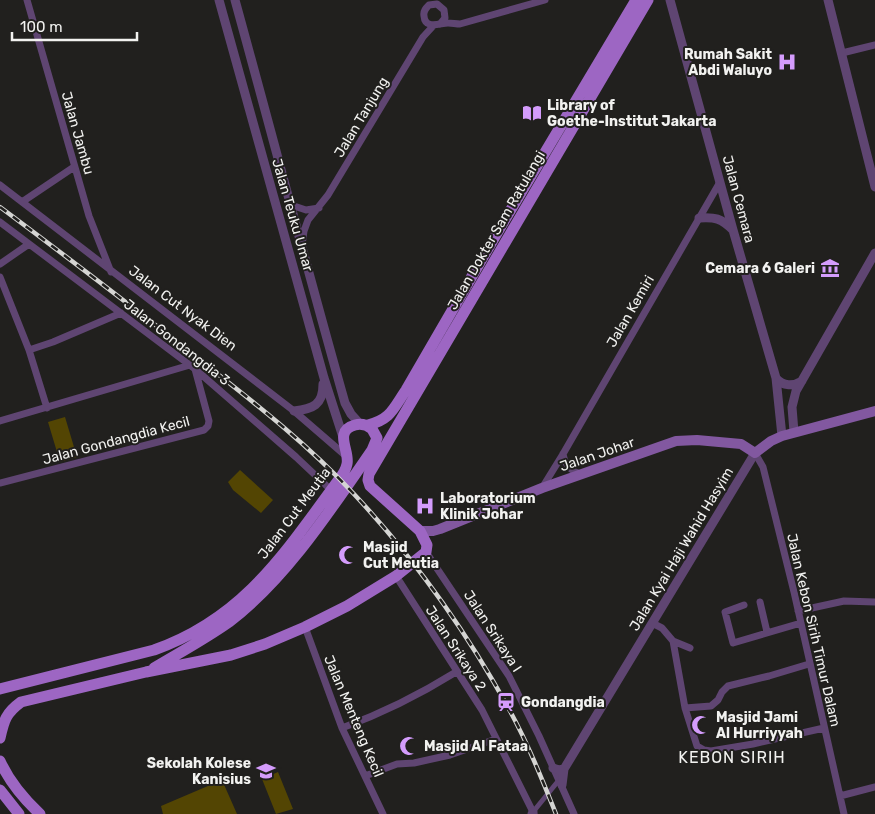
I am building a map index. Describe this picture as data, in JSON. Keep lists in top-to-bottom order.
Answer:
{
  "streets": {
    "main road": [
      "Jalan Dokter Sam Ratulangi",
      "Jalan Johar",
      "Jalan Cut Meutia",
      "Jalan Kyai Haji Wahid Hasyim"
    ],
    "street": [
      "Jalan Tanjung",
      "Jalan Jambu",
      "Jalan Cemara",
      "Jalan Teuku Umar",
      "Jalan Cut Nyak Dien",
      "Jalan Kemiri",
      "Jalan Gondangdia 3",
      "Jalan Gondangdia Kecil",
      "Jalan Kebon Sirih Timur Dalam",
      "Jalan Srikaya I",
      "Jalan Srikaya 2",
      "Jalan Menteng Kecil"
    ]
  },
  "crossings": [
    ["Jalan Tanjung", "Jalan Teuku Umar"],
    ["Jalan Jambu", "Jalan Cut Nyak Dien"],
    ["Jalan Cemara", "Jalan Kemiri"],
    ["Jalan Cemara", "Jalan Kyai Haji Wahid Hasyim"],
    ["Jalan Teuku Umar", "Jalan Dokter Sam Ratulangi"],
    ["Jalan Teuku Umar", "Jalan Cut Meutia"],
    ["Jalan Dokter Sam Ratulangi", "Jalan Johar"],
    ["Jalan Dokter Sam Ratulangi", "Jalan Cut Meutia"],
    ["Jalan Cut Nyak Dien", "Jalan Cut Meutia"],
    ["Jalan Kemiri", "Jalan Johar"],
    ["Jalan Gondangdia 3", "Jalan Gondangdia Kecil"],
    ["Jalan Gondangdia 3", "Jalan Cut Meutia"],
    ["Jalan Johar", "Jalan Cut Meutia"],
    ["Jalan Johar", "Jalan Kyai Haji Wahid Hasyim"],
    ["Jalan Johar", "Jalan Kebon Sirih Timur Dalam"],
    ["Jalan Johar", "Jalan Srikaya I"],
    ["Jalan Cut Meutia", "Jalan Srikaya I"],
    ["Jalan Cut Meutia", "Jalan Srikaya 2"],
    ["Jalan Cut Meutia", "Jalan Menteng Kecil"],
    ["Jalan Kyai Haji Wahid Hasyim", "Jalan Kebon Sirih Timur Dalam"]
  ],
  "districts": ["KEBON SIRIH"],
  "places": {
    "hospital": ["Rumah Sakit Abdi Waluyo", "Laboratorium Klinik Johar"],
    "library": ["Library of Goethe-Institut Jakarta"],
    "museum": ["Cemara 6 Galeri"],
    "mosque": ["Masjid Cut Meutia", "Masjid Jami Al Hurriyyah", "Masjid Al Fataa"],
    "station": ["Gondangdia"],
    "school or university": ["Sekolah Kolese Kanisius"]
  },
  "scale_bar": "100 m"
}
